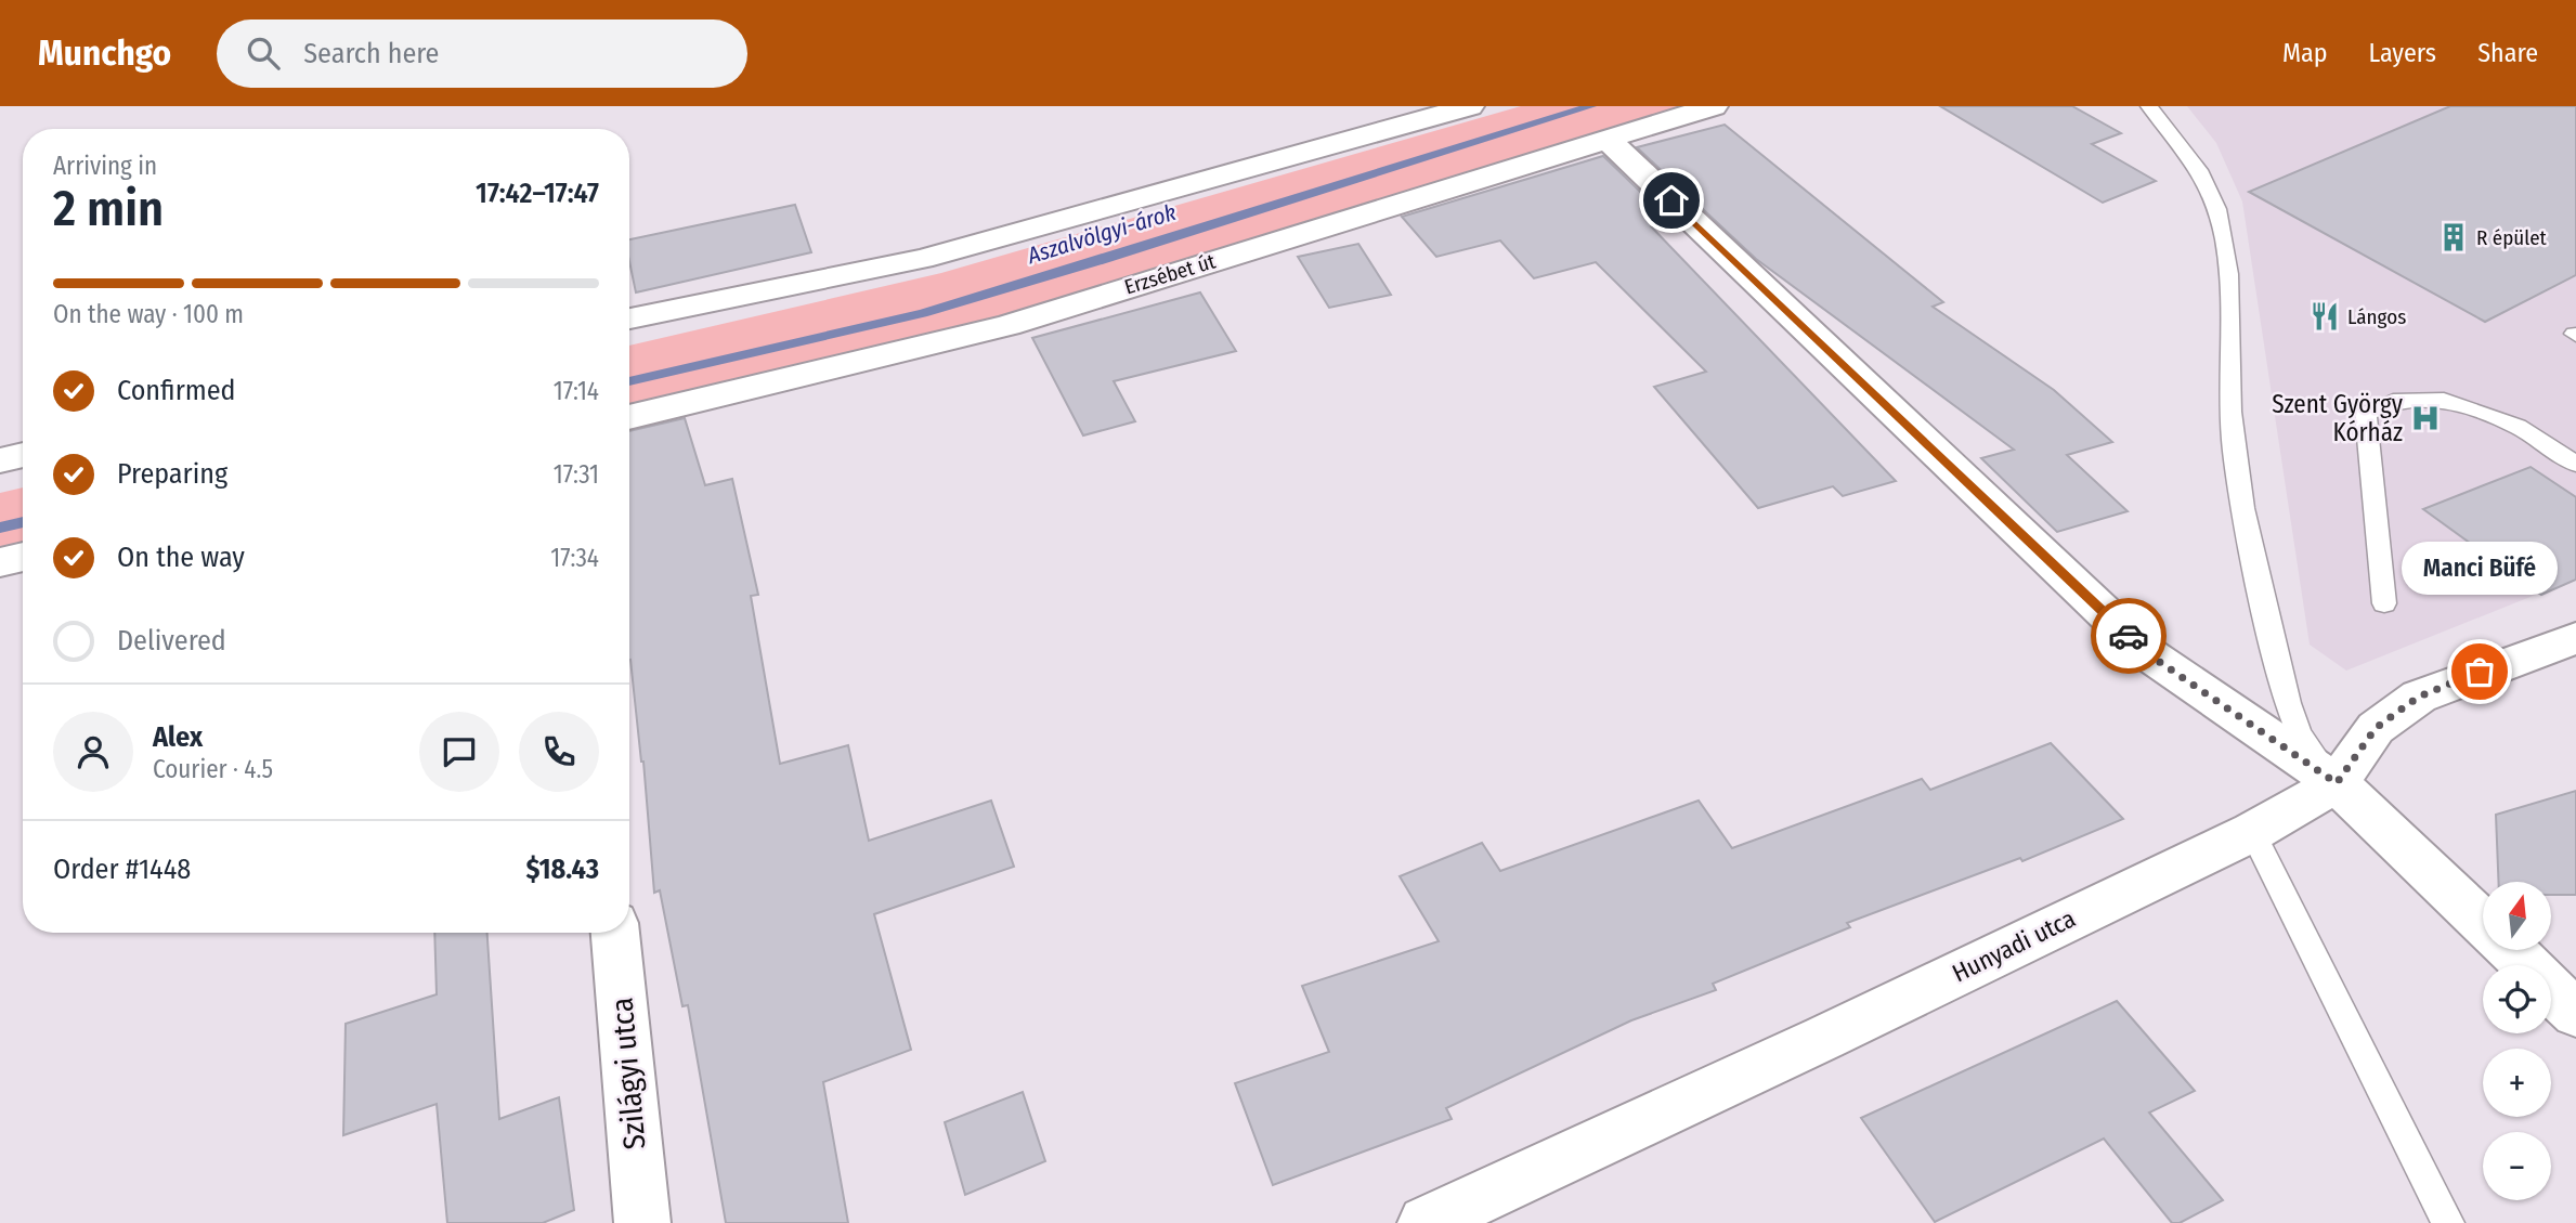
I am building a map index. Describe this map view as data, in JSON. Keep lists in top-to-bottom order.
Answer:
{
  "streets": {
    "street": ["Erzsébet út", "Hunyadi utca", "Szilágyi utca"]
  },
  "water": ["Aszalvölgyi-árok"],
  "places": {
    "building": ["R épület"],
    "restaurant": ["Lángos"],
    "hospital": ["Szent György Kórház"],
    "other": ["Manci Büfé"]
  },
  "north": "top",
  "page": {
    "header": "Munchgo",
    "search": "Search here",
    "nav": ["Map", "Layers", "Share"],
    "heading": ["2 min", "Arriving in", "17:42–17:47"],
    "panel": [
      "Alex",
      "Courier · 4.5",
      "Order #1448",
      "$18.43"
    ],
    "bar": "On the way · 100 m",
    "list": [
      ["Confirmed", "17:14"],
      ["Preparing", "17:31"],
      ["On the way", "17:34"],
      "Delivered"
    ],
    "bubble": "Manci Büfé",
    "map_buttons": ["+", "−"]
  }
}
